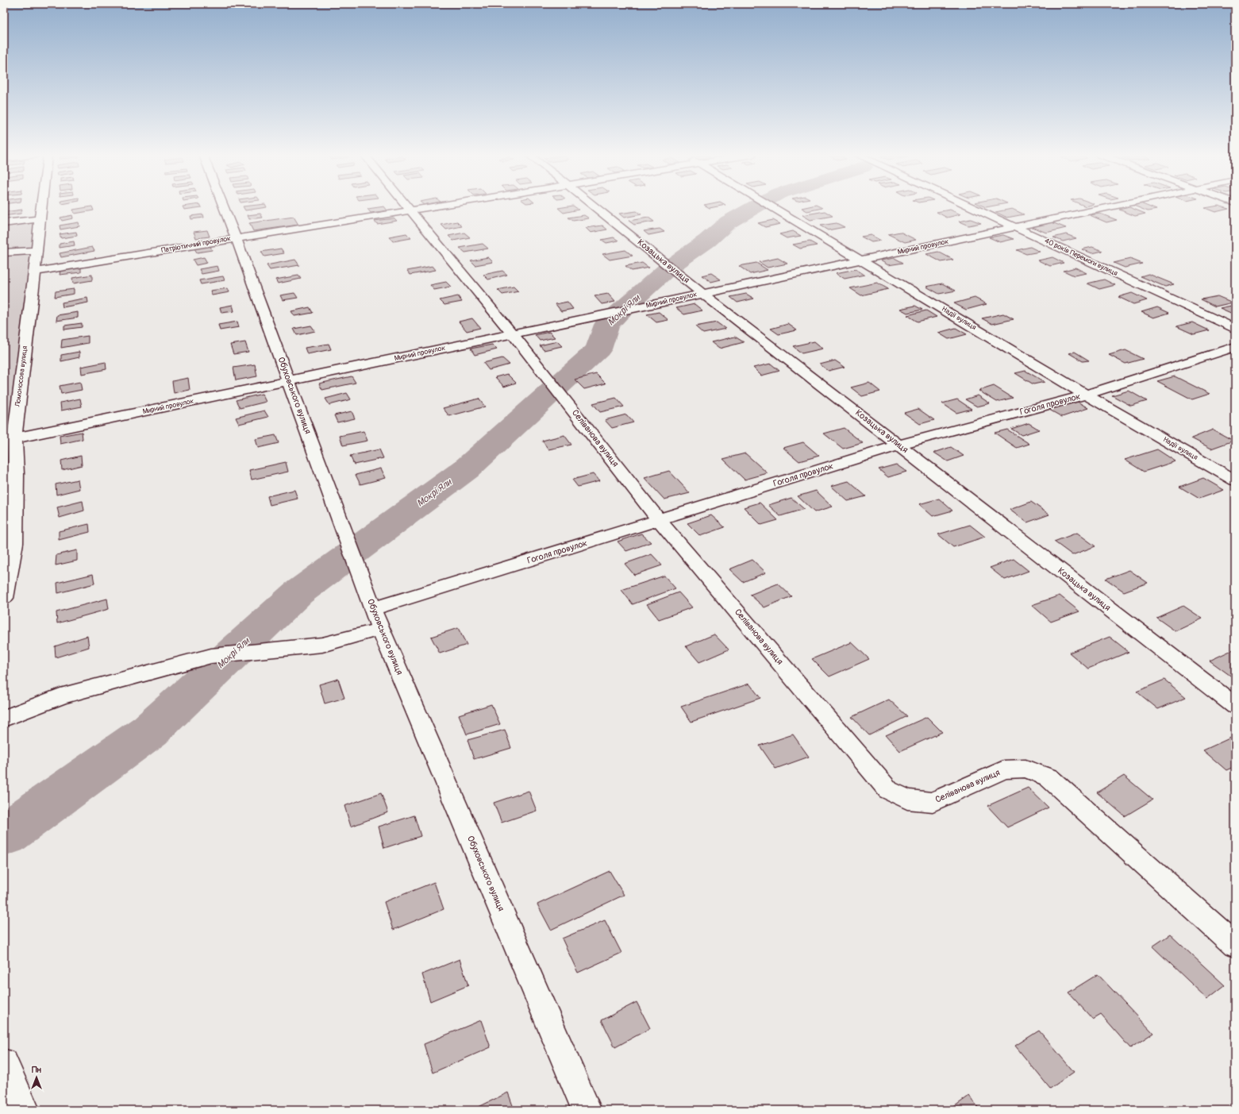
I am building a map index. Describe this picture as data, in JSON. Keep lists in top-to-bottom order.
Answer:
{
  "streets": {
    "street": [
      "Патріотичний провулок",
      "Мирний провулок",
      "40 років Перемоги вулиця",
      "Козацька вулиця",
      "Надії вулиця",
      "Ломоносова вулиця",
      "Обуховського вулиця",
      "Гоголя провулок",
      "Селіванова вулиця"
    ]
  },
  "crossings": [
    ["Патріотичний провулок", "Ломоносова вулиця"],
    ["Патріотичний провулок", "Обуховського вулиця"],
    ["Патріотичний провулок", "Селіванова вулиця"],
    ["Мирний провулок", "40 років Перемоги вулиця"],
    ["Мирний провулок", "Козацька вулиця"],
    ["Мирний провулок", "Надії вулиця"],
    ["Мирний провулок", "Ломоносова вулиця"],
    ["Мирний провулок", "Обуховського вулиця"],
    ["Мирний провулок", "Селіванова вулиця"],
    ["Козацька вулиця", "Гоголя провулок"],
    ["Надії вулиця", "Гоголя провулок"],
    ["Обуховського вулиця", "Гоголя провулок"],
    ["Гоголя провулок", "Селіванова вулиця"]
  ],
  "water": ["Мокрі Яли"],
  "north": "top"
}
